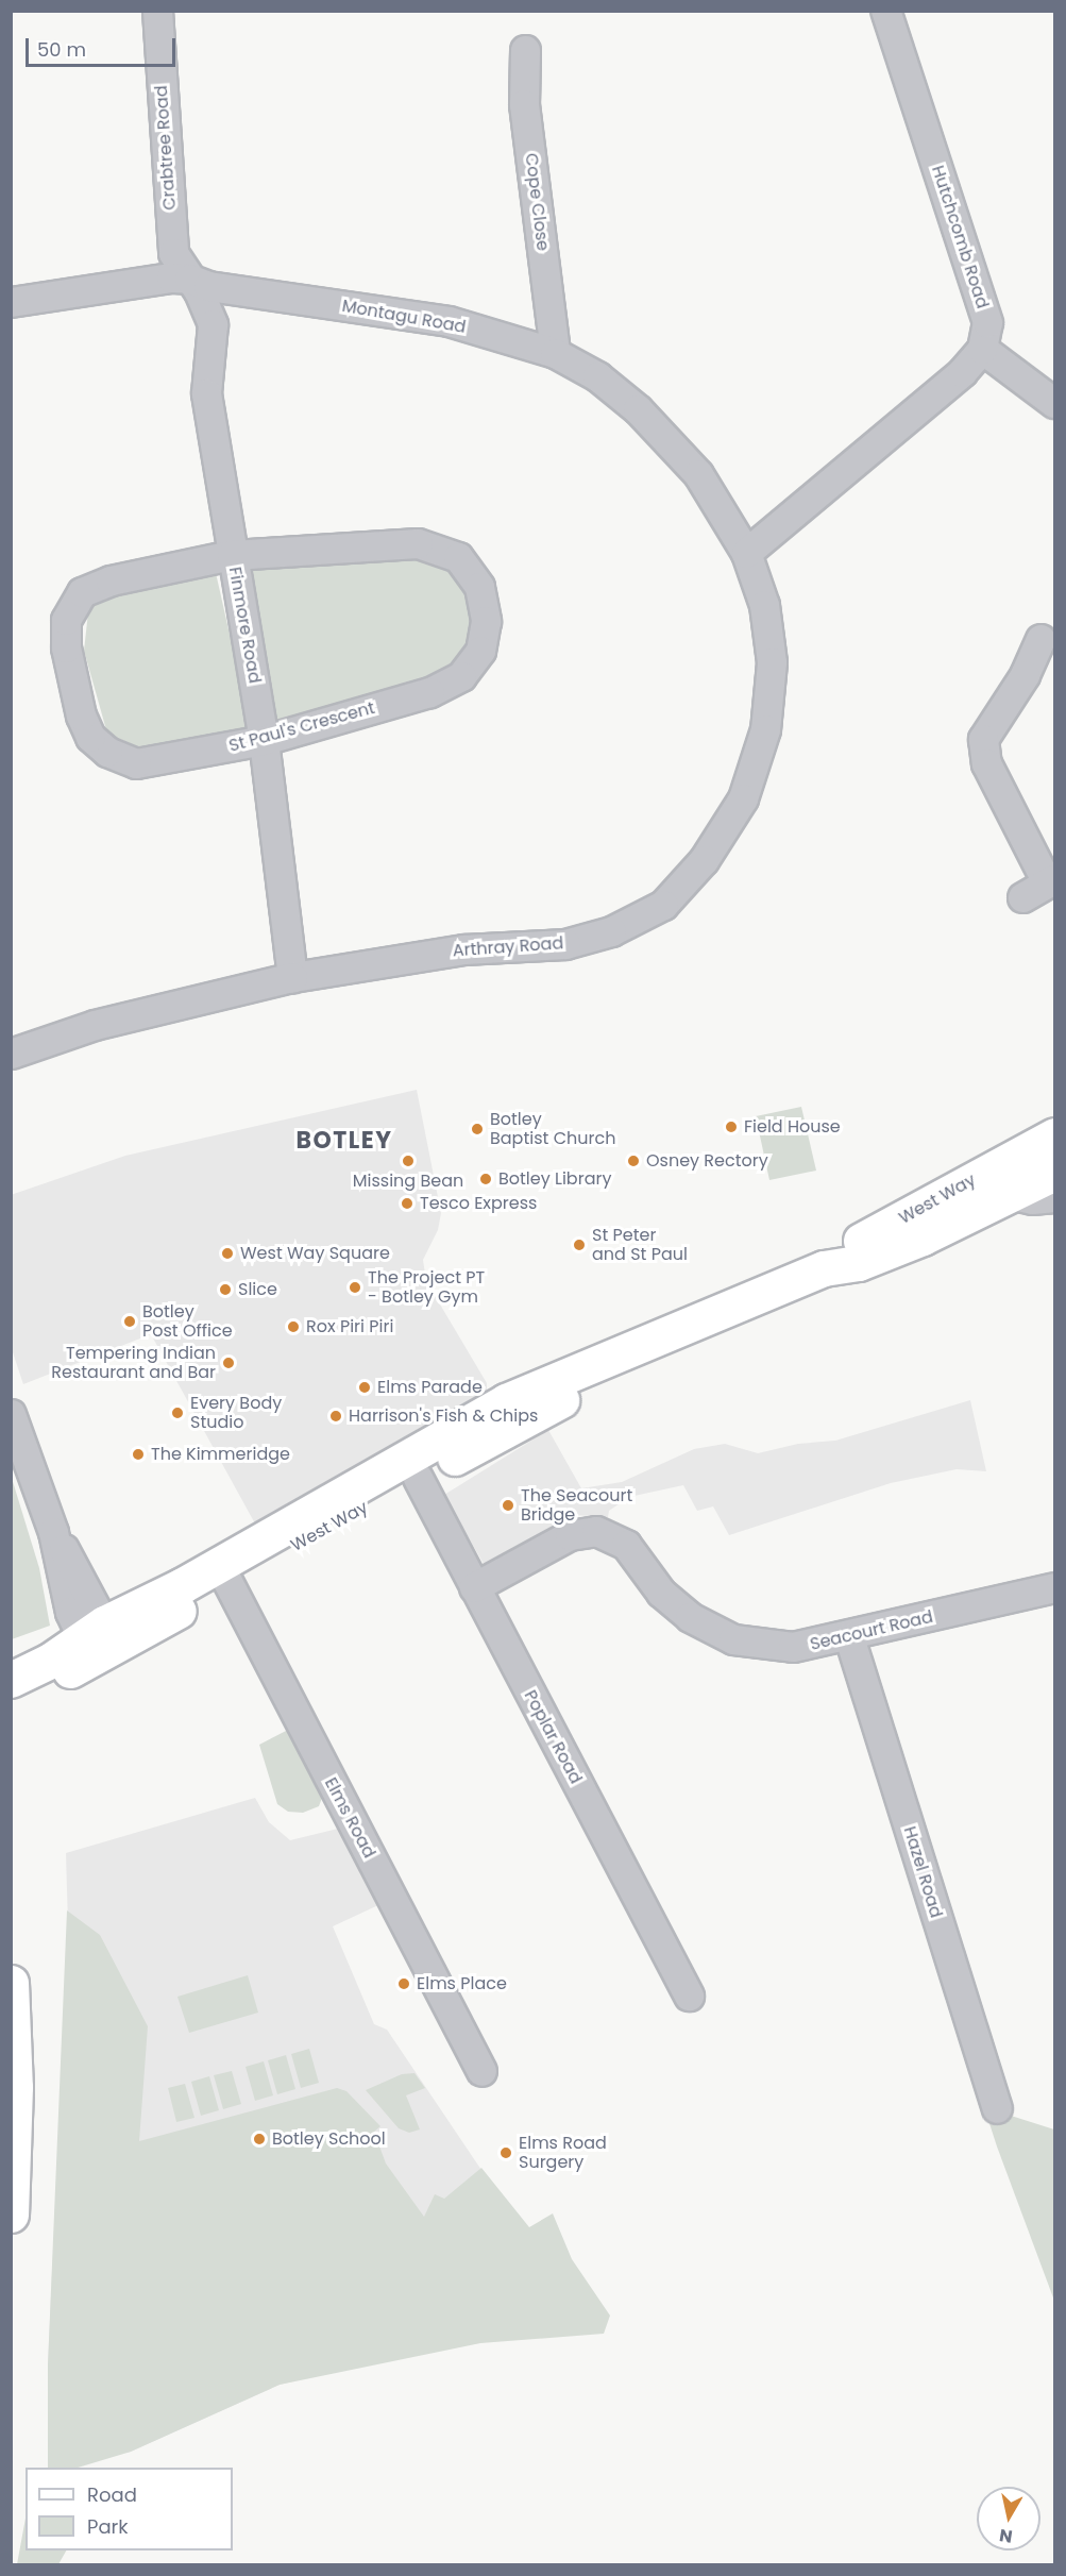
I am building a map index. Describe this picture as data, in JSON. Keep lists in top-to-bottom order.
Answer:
{
  "streets": {
    "main road": ["West Way"],
    "street": [
      "Crabtree Road",
      "Cope Close",
      "Hutchcomb Road",
      "Montagu Road",
      "Finmore Road",
      "St Paul's Crescent",
      "Arthray Road",
      "Seacourt Road",
      "Poplar Road",
      "Elms Road",
      "Hazel Road"
    ]
  },
  "crossings": [
    ["Crabtree Road", "Montagu Road"],
    ["Crabtree Road", "Finmore Road"],
    ["Cope Close", "Montagu Road"],
    ["Montagu Road", "Finmore Road"],
    ["Montagu Road", "Arthray Road"],
    ["Finmore Road", "St Paul's Crescent"],
    ["Finmore Road", "Arthray Road"],
    ["West Way", "Poplar Road"],
    ["West Way", "Elms Road"],
    ["Seacourt Road", "Poplar Road"],
    ["Seacourt Road", "Hazel Road"]
  ],
  "districts": ["BOTLEY"],
  "places": [
    "Field House",
    "Botley Baptist Church",
    "Missing Bean",
    "Osney Rectory",
    "Botley Library",
    "Tesco Express",
    "St Peter and St Paul",
    "West Way Square",
    "The Project PT - Botley Gym",
    "Slice",
    "Botley Post Office",
    "Rox Piri Piri",
    "Tempering Indian Restaurant and Bar",
    "Elms Parade",
    "Every Body Studio",
    "Harrison's Fish & Chips",
    "The Kimmeridge",
    "The Seacourt Bridge",
    "Elms Place",
    "Botley School",
    "Elms Road Surgery"
  ],
  "legend": ["Road", "Park"],
  "scale_bar": "50 m",
  "north": "bottom"
}
